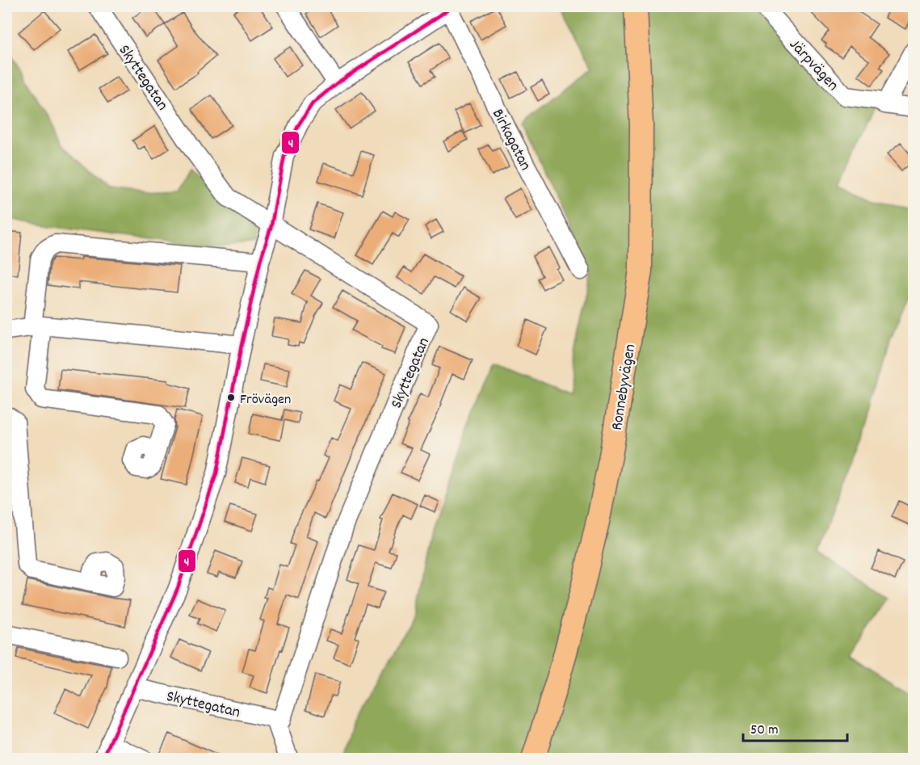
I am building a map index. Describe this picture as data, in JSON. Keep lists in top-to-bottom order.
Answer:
{
  "streets": {
    "main road": ["Ronnebyvägen"],
    "street": ["Järpvägen", "Skyttegatan", "Birkagatan"]
  },
  "places": ["Frövägen"],
  "lines": ["transit line 4"],
  "scale_bar": "50 m"
}
